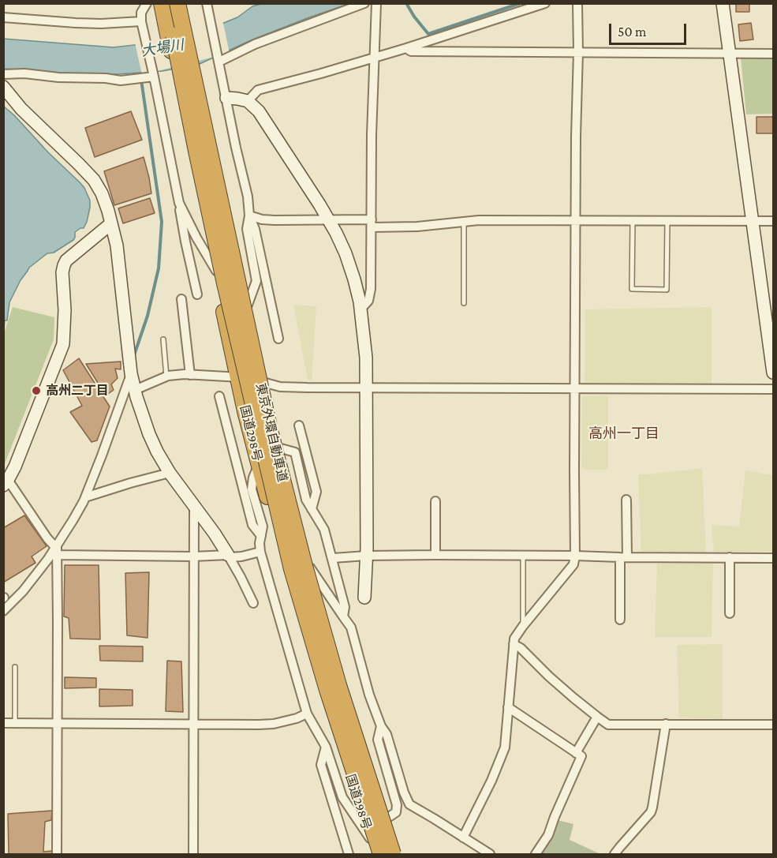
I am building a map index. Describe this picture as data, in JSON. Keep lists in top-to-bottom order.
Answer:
{
  "streets": {
    "highway": ["東京外環自動車道", "国道298号"]
  },
  "crossings": [
    ["東京外環自動車道", "国道298号"]
  ],
  "districts": ["高州一丁目"],
  "water": ["大場川"],
  "places": ["高州二丁目"],
  "scale_bar": "50 m"
}
